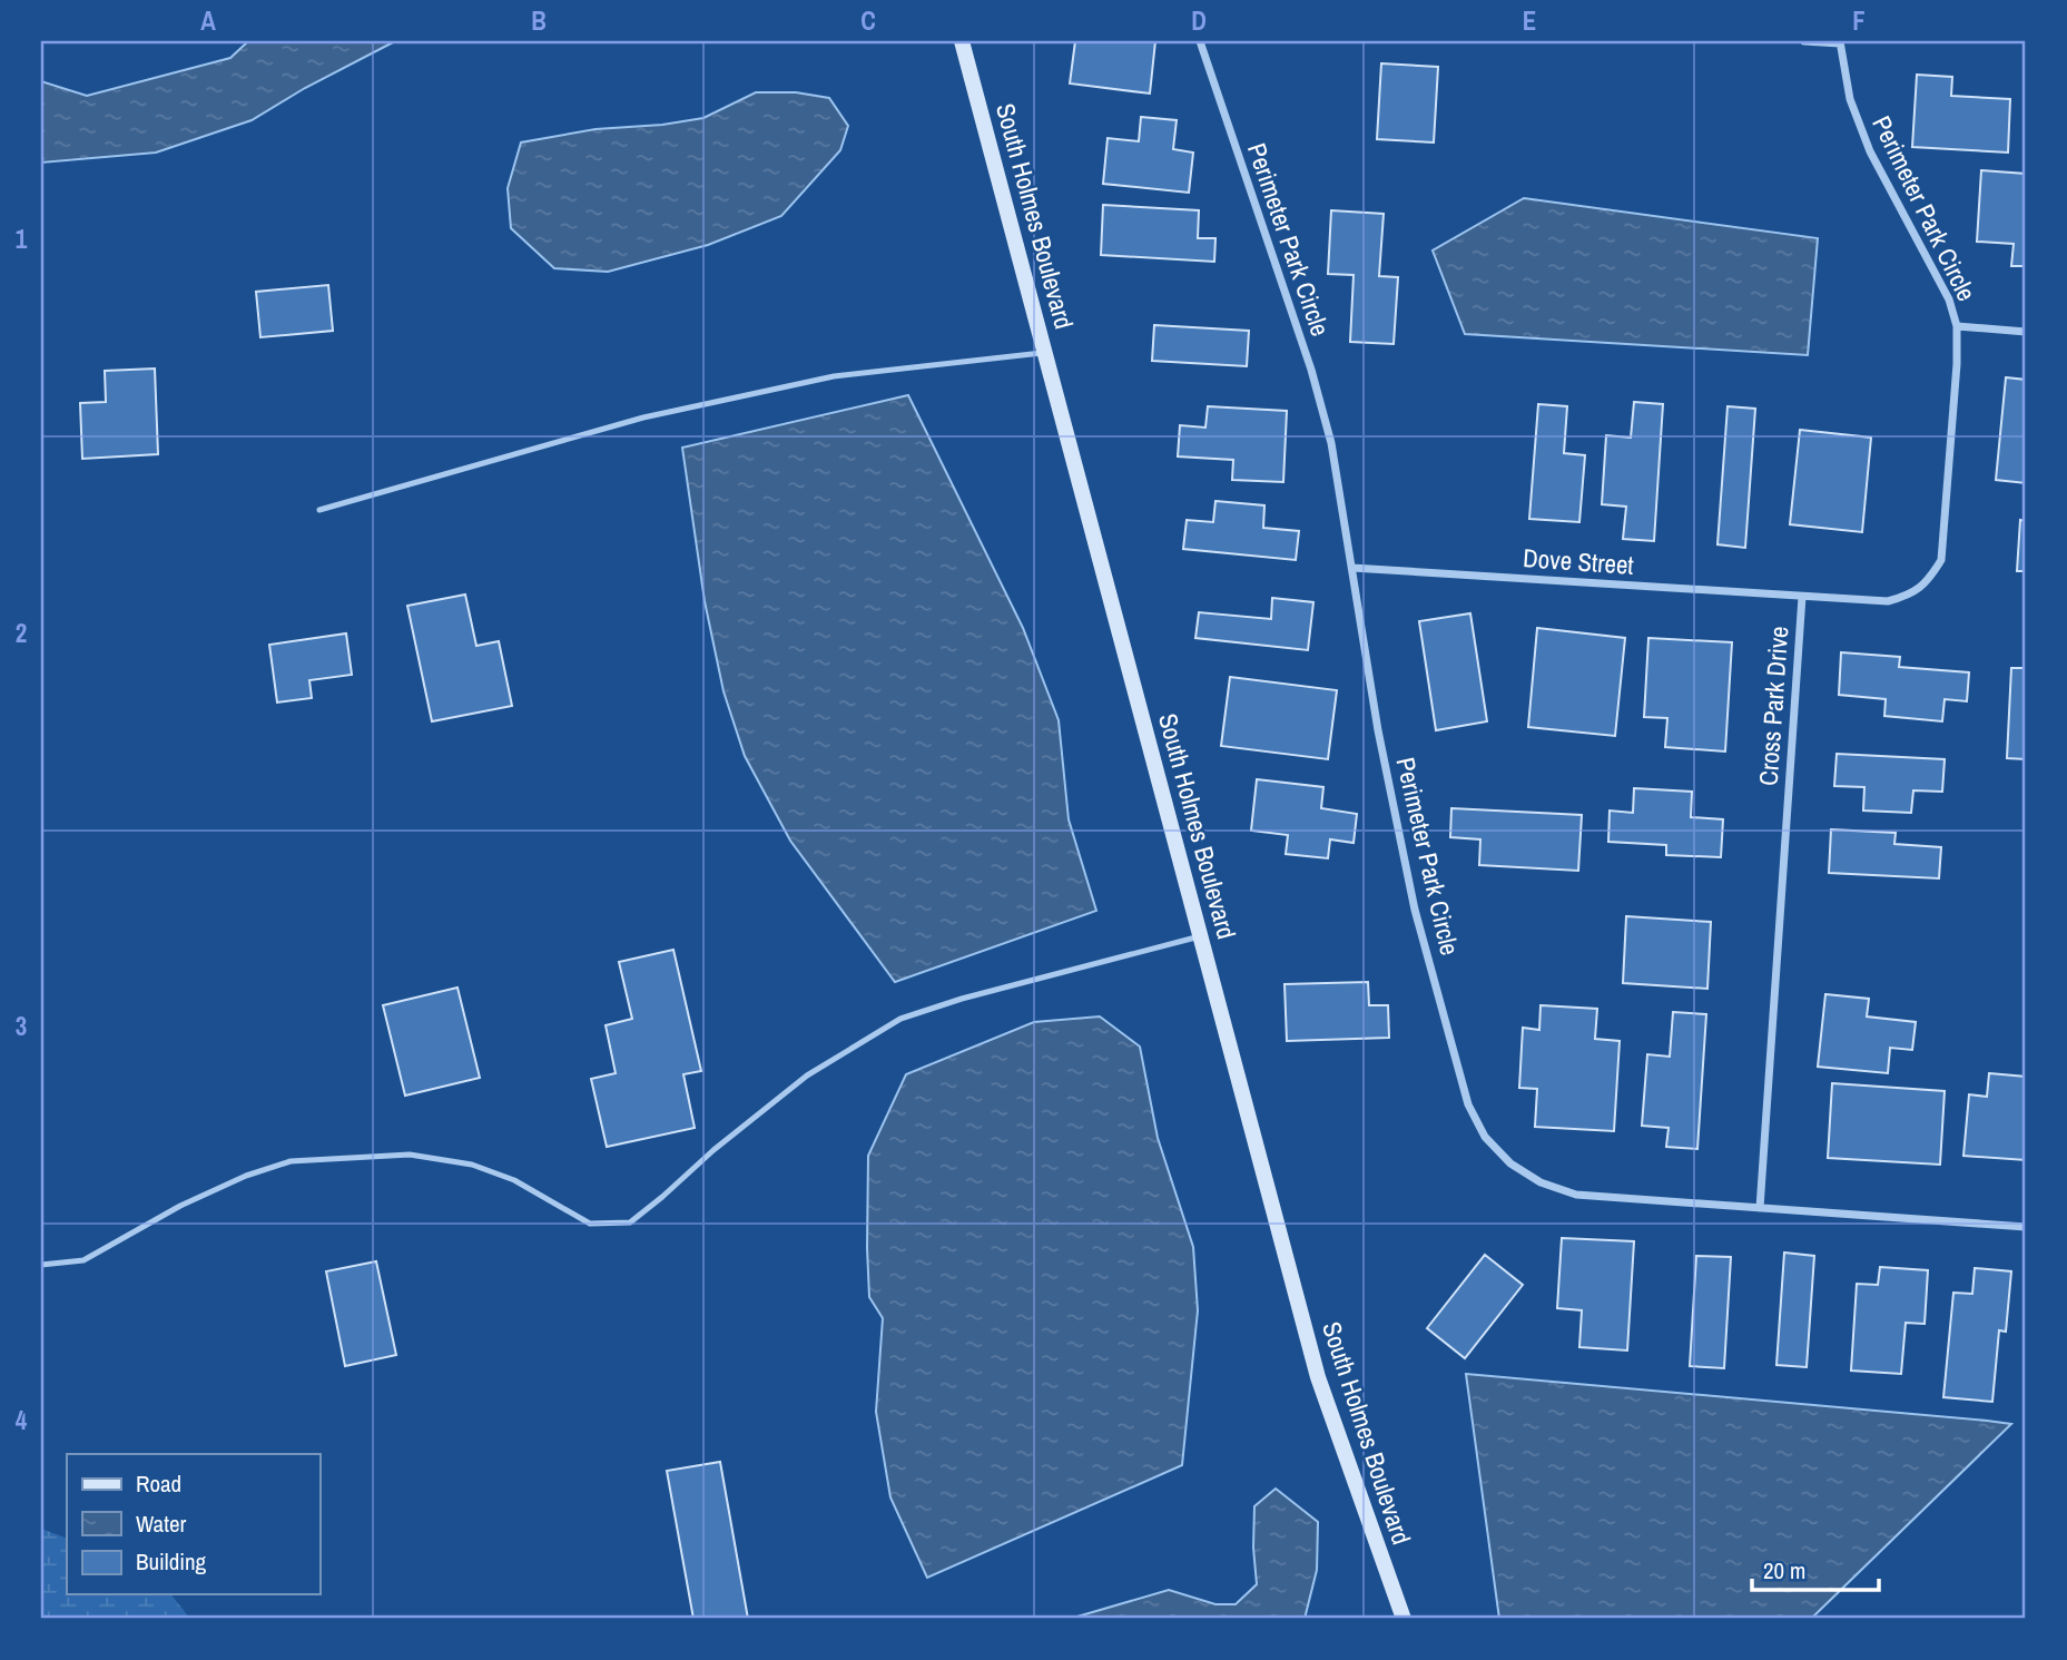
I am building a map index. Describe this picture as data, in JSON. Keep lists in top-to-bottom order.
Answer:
{
  "streets": {
    "main road": ["South Holmes Boulevard"],
    "street": ["Perimeter Park Circle", "Dove Street", "Cross Park Drive"]
  },
  "crossings": [
    ["Perimeter Park Circle", "Dove Street"],
    ["Perimeter Park Circle", "Cross Park Drive"],
    ["Dove Street", "Cross Park Drive"]
  ],
  "legend": ["Road", "Water", "Building"],
  "scale_bar": "20 m",
  "grid": {
    "columns": [
      "A",
      "B",
      "C",
      "D",
      "E",
      "F"
    ],
    "rows": [
      "1",
      "2",
      "3",
      "4"
    ]
  }
}
